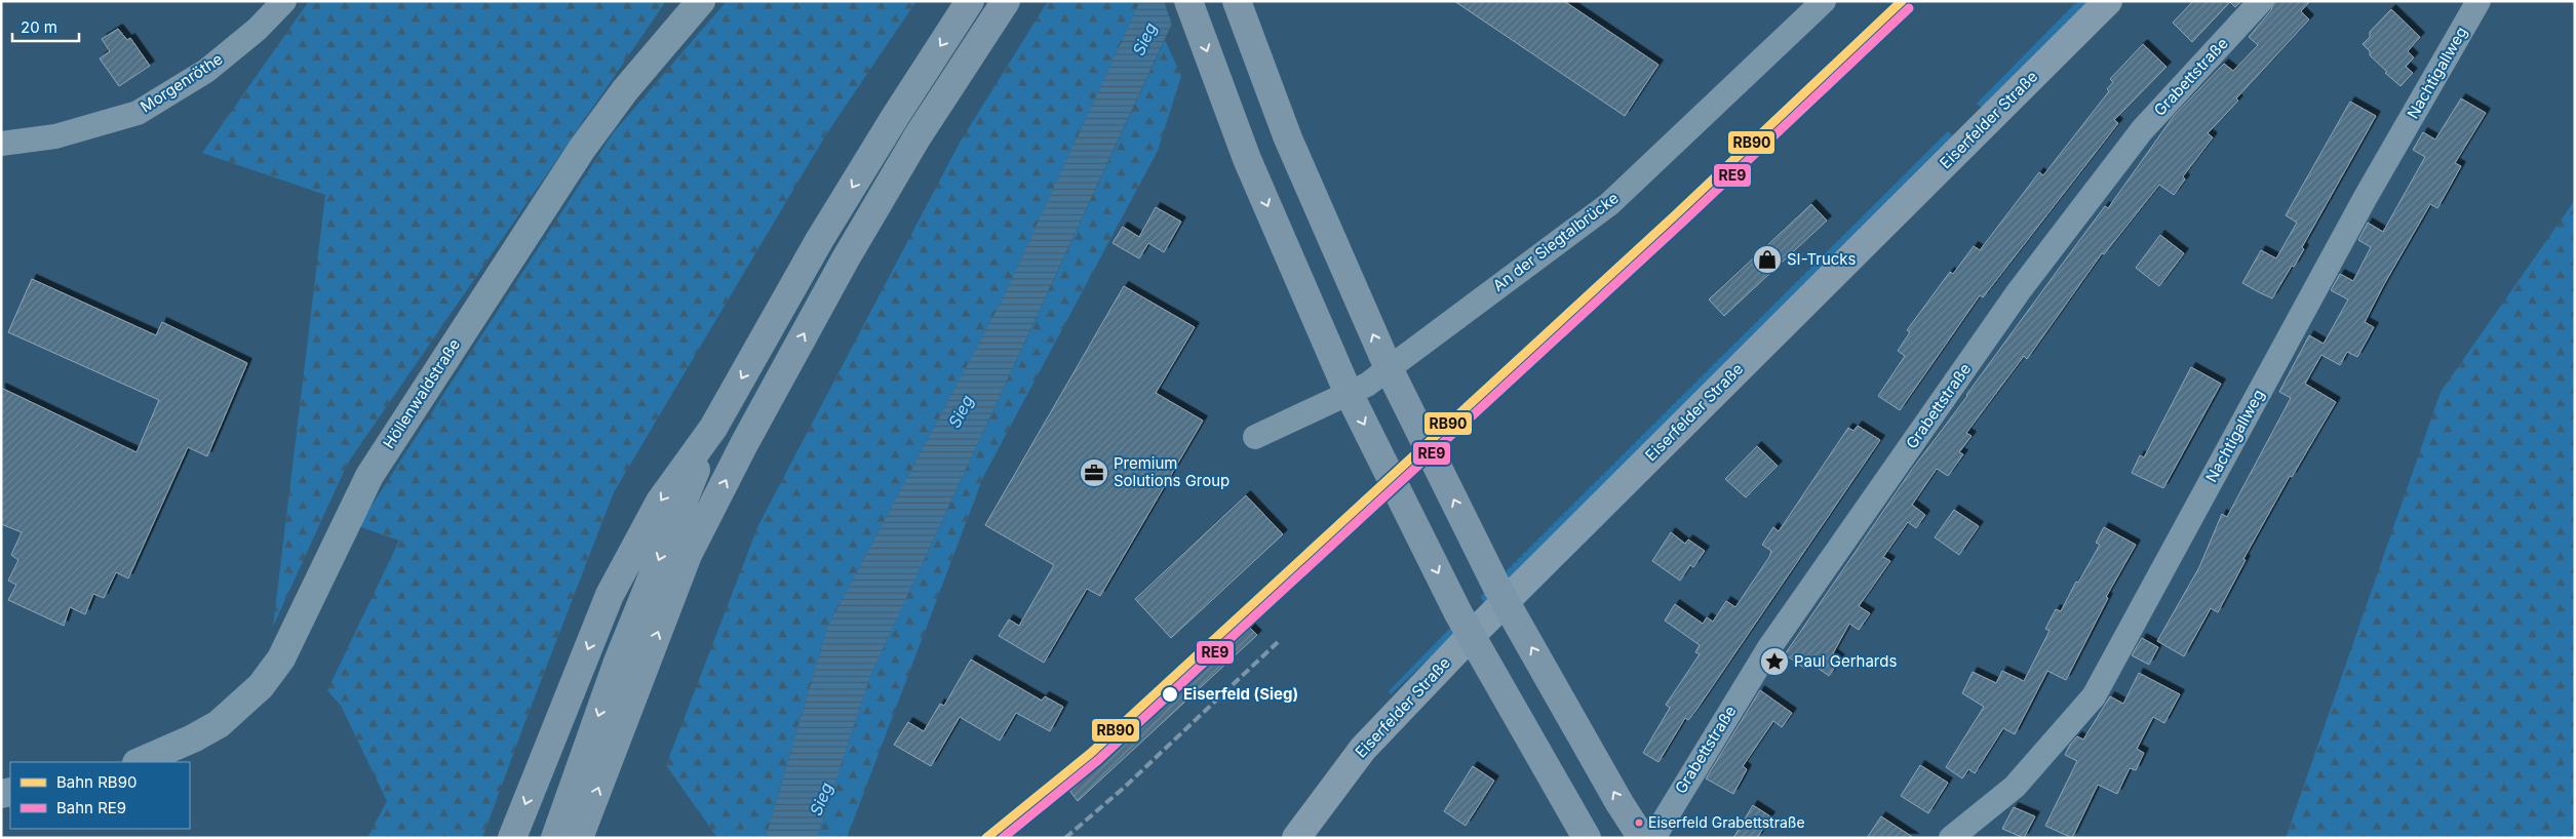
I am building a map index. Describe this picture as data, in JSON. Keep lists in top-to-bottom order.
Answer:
{
  "streets": {
    "main road": ["Eiserfelder Straße"],
    "street": [
      "Nachtigallweg",
      "Grabettstraße",
      "Morgenröthe",
      "An der Siegtalbrücke",
      "Höllenwaldstraße"
    ]
  },
  "water": ["Sieg"],
  "places": {
    "shop": ["SI-Trucks"],
    "office": ["Premium Solutions Group"],
    "place": ["Paul Gerhards"],
    "other": ["Eiserfeld (Sieg)", "Eiserfeld Grabettstraße"]
  },
  "lines": ["rail line RB90", "rail line RE9"],
  "legend": ["Bahn RB90", "Bahn RE9"],
  "scale_bar": "20 m"
}
